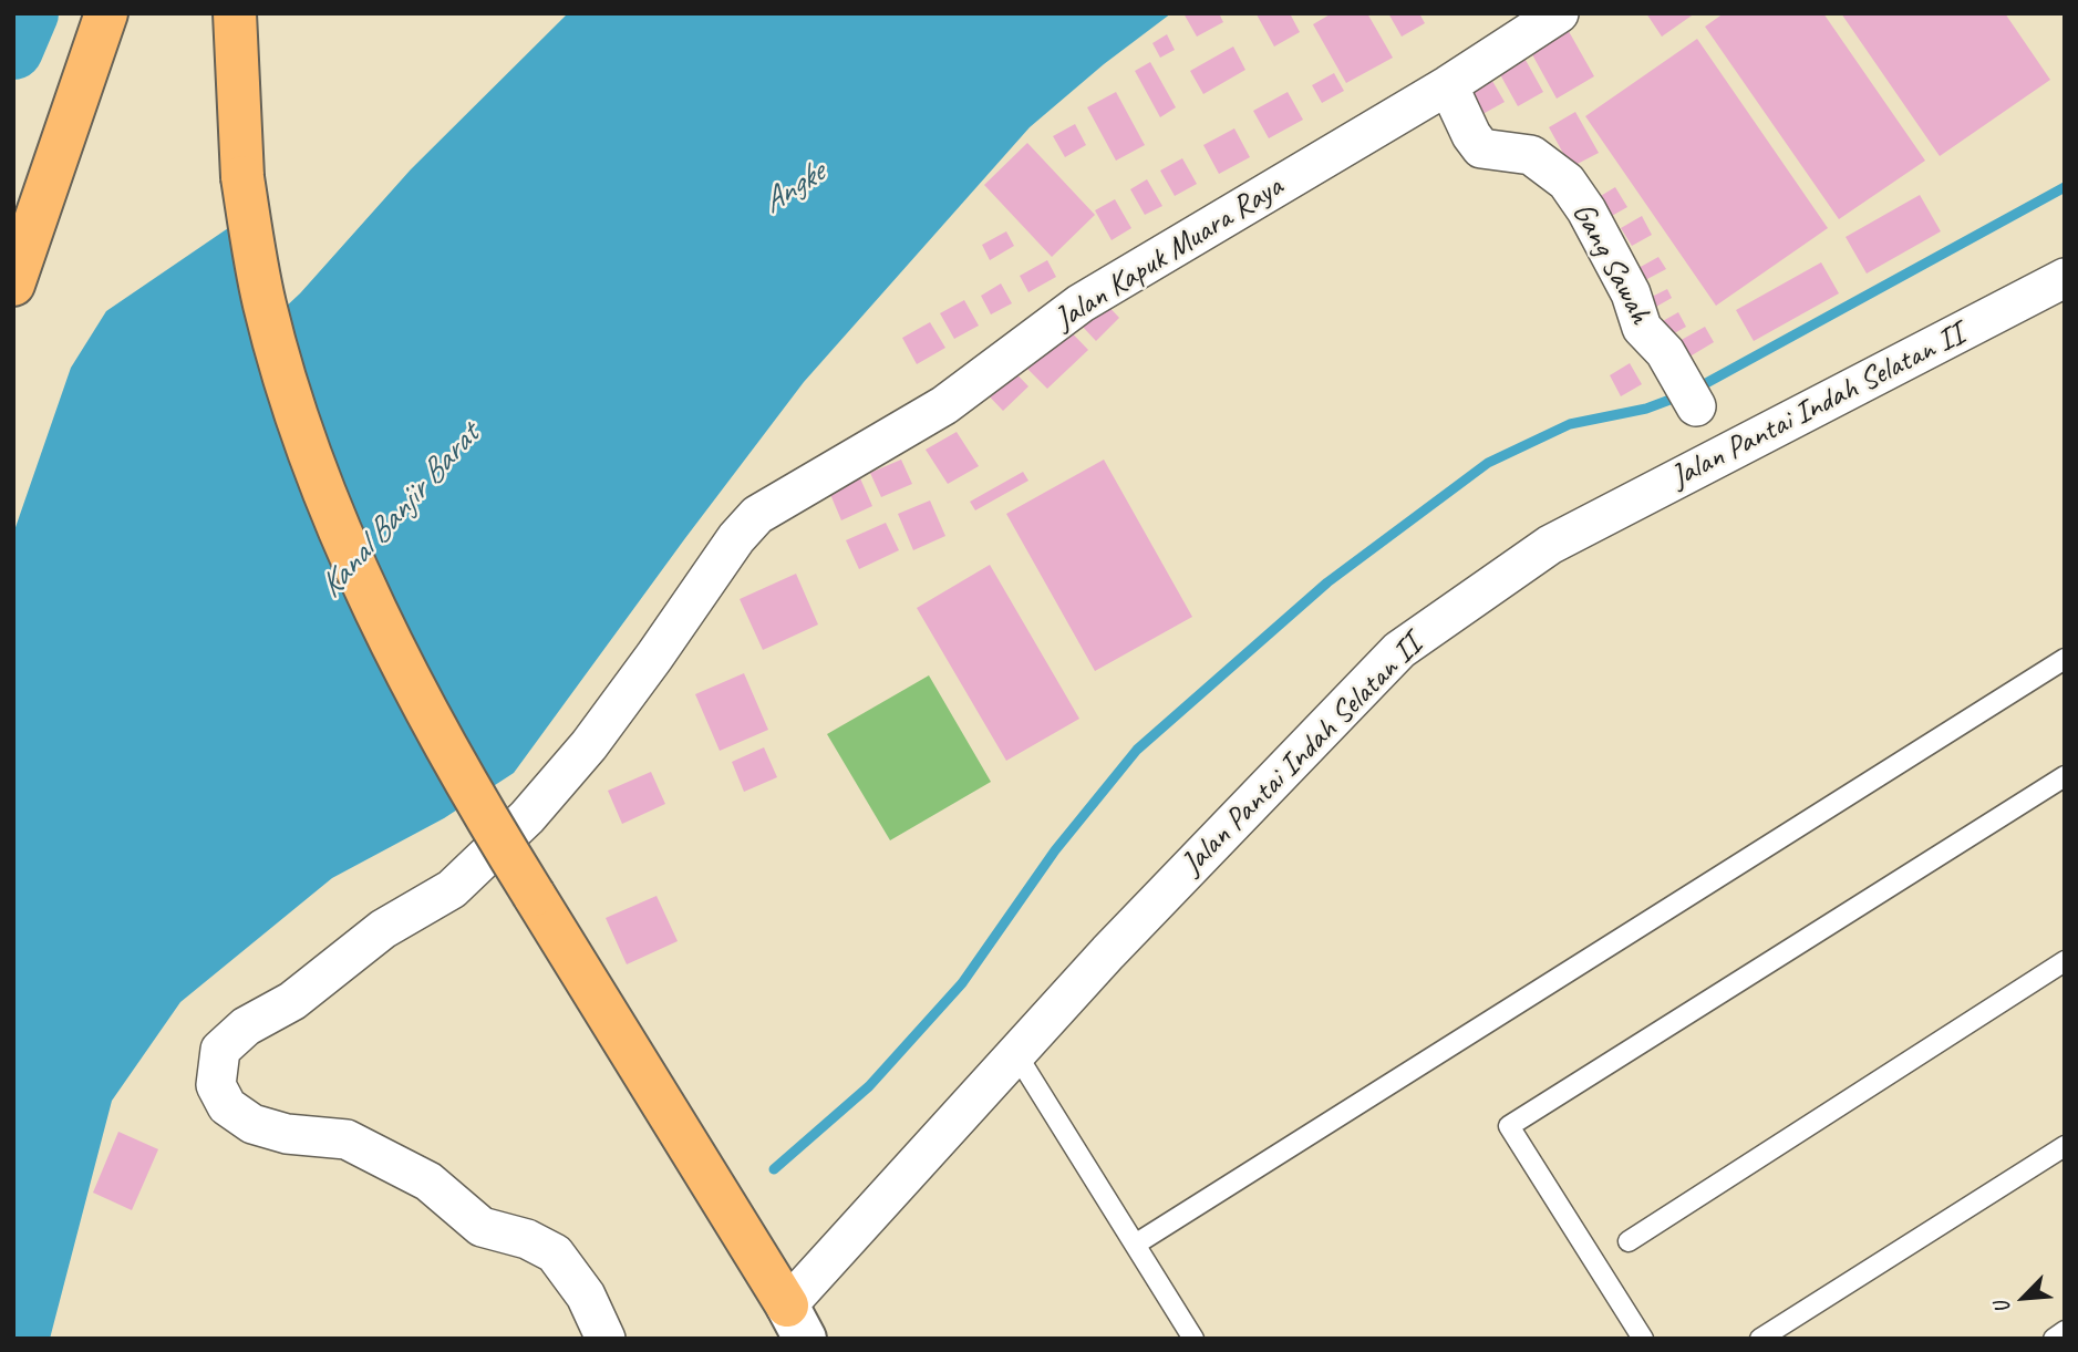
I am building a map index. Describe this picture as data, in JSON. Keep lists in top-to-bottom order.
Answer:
{
  "streets": {
    "street": ["Jalan Kapuk Muara Raya", "Gang Sawah", "Jalan Pantai Indah Selatan II"]
  },
  "crossings": [
    ["Jalan Kapuk Muara Raya", "Gang Sawah"]
  ],
  "water": ["Angke", "Kanal Banjir Barat"],
  "north": "bottom left"
}
